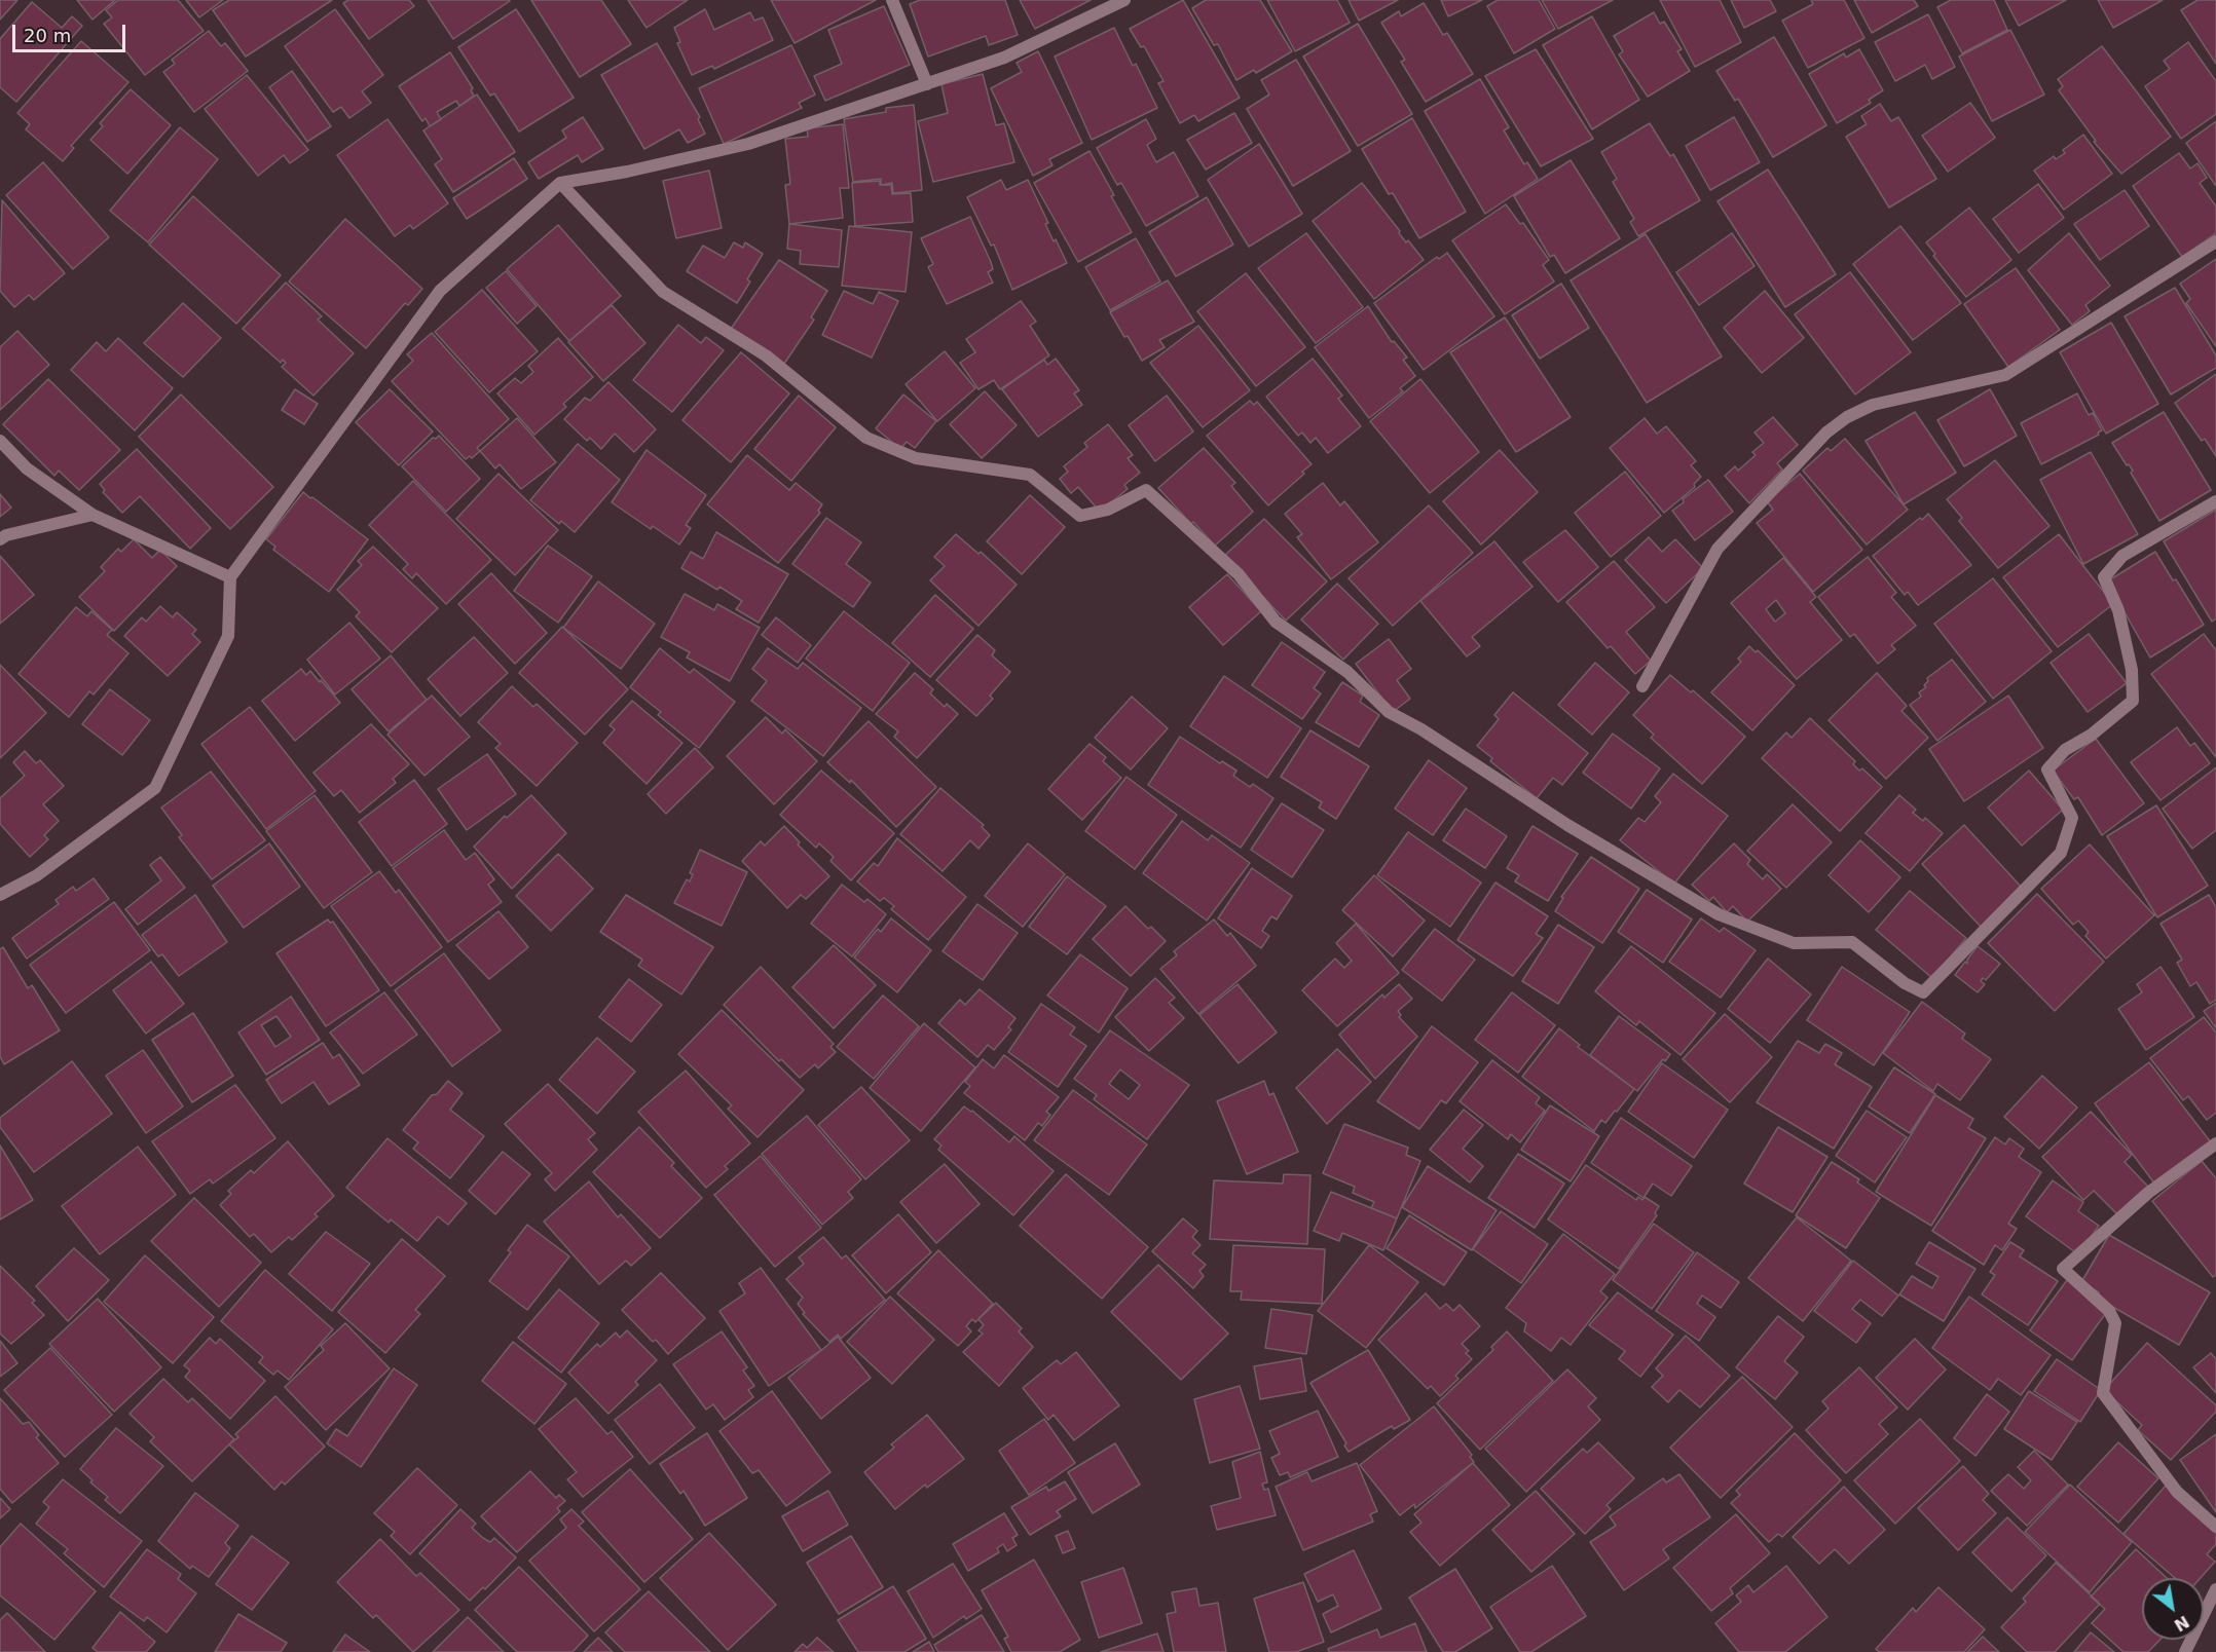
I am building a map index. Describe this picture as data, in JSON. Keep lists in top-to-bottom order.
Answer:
{
  "scale_bar": "20 m",
  "north": "bottom right"
}
